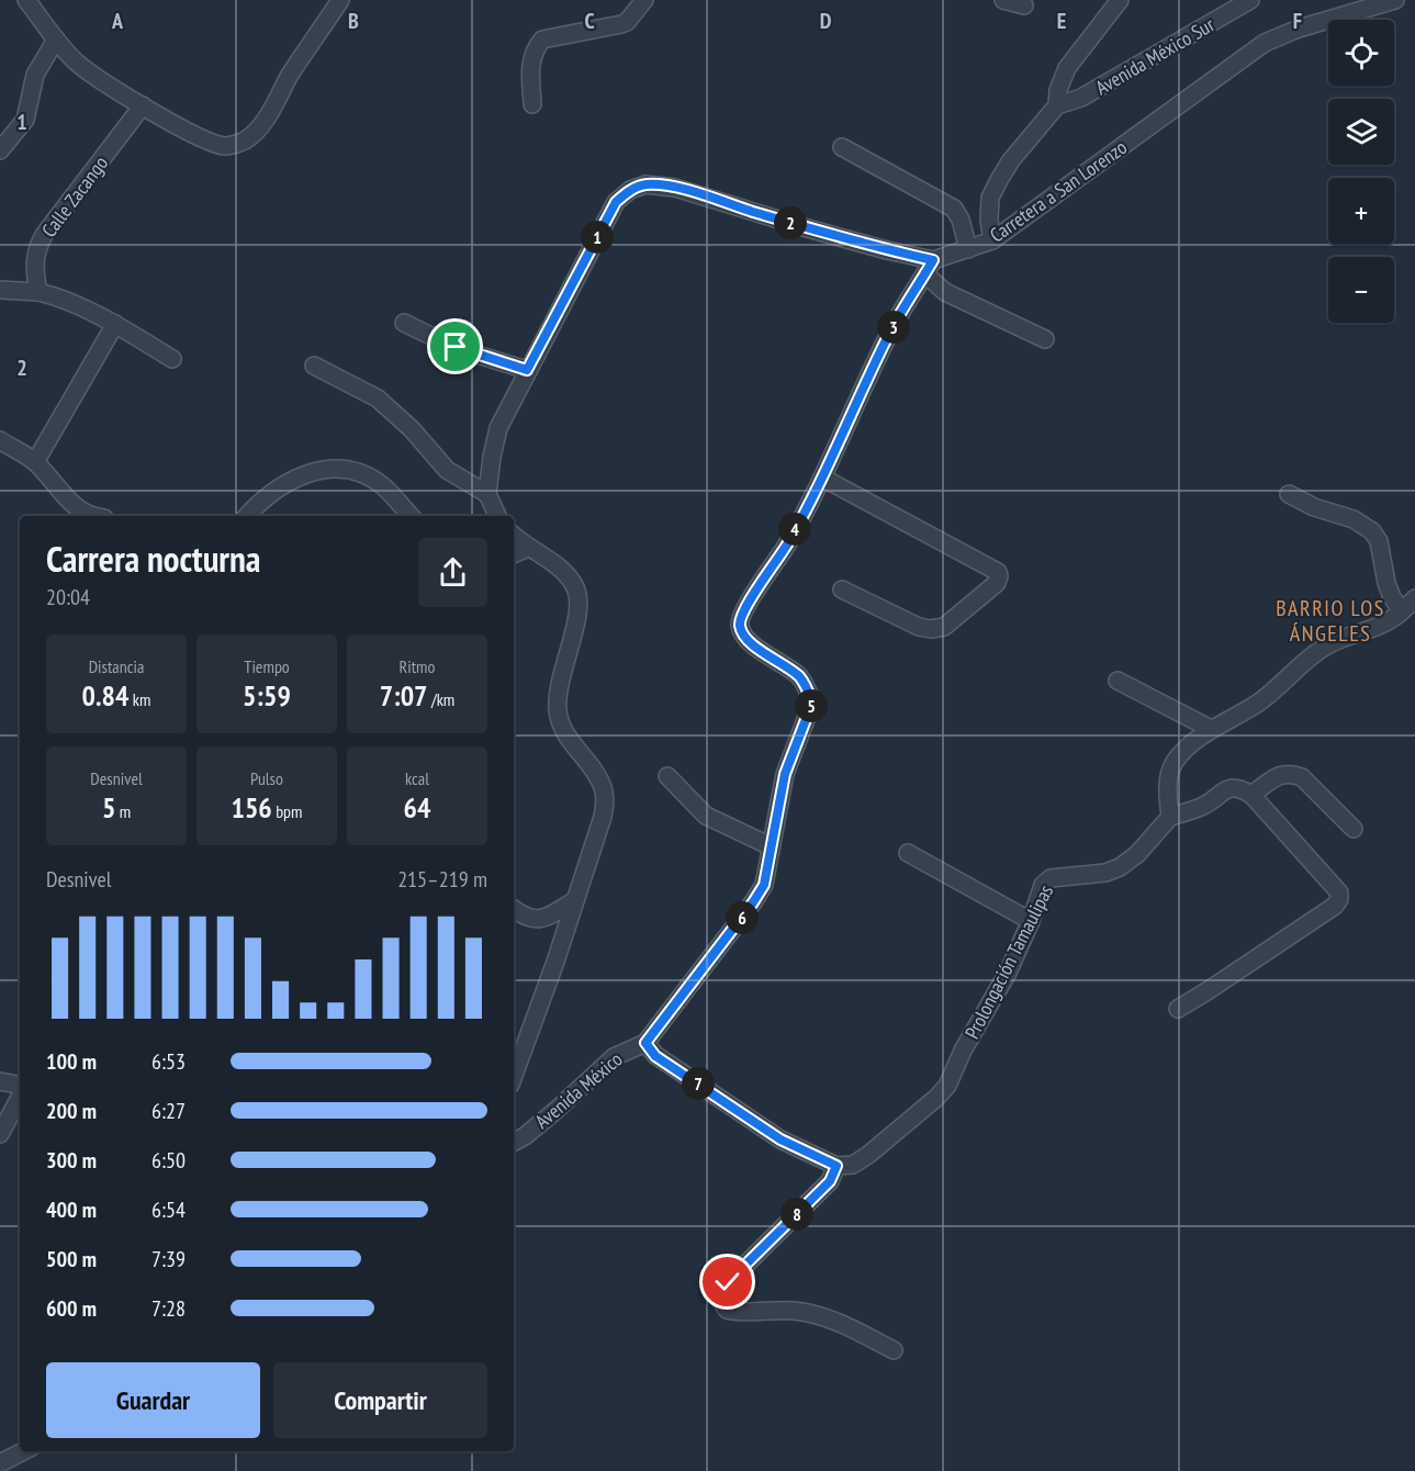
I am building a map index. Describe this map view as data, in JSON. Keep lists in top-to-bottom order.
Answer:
{
  "streets": {
    "street": [
      "Avenida México Sur",
      "Carretera a San Lorenzo",
      "Calle Zacango",
      "Prolongación Tamaulipas",
      "Avenida México"
    ]
  },
  "crossings": [
    ["Carretera a San Lorenzo", "Avenida México"]
  ],
  "districts": ["BARRIO LOS ÁNGELES"],
  "page": {
    "map_buttons": ["+", "−"],
    "pins": [
      "2",
      "1",
      "3",
      "4",
      "5",
      "6",
      "7",
      "8"
    ],
    "heading": ["Carrera nocturna", "20:04"],
    "stats": [
      ["Distancia", "0.84 km"],
      ["Tiempo", "5:59"],
      ["Ritmo", "7:07 /km"],
      ["Desnivel", "5 m"],
      ["Pulso", "156 bpm"],
      ["kcal", "64"]
    ],
    "chart": ["Desnivel", "215–219 m"],
    "list": [
      {
        "name": "100 m",
        "note": "6:53"
      },
      {
        "name": "200 m",
        "note": "6:27"
      },
      {
        "name": "300 m",
        "note": "6:50"
      },
      {
        "name": "400 m",
        "note": "6:54"
      },
      {
        "name": "500 m",
        "note": "7:39"
      },
      {
        "name": "600 m",
        "note": "7:28"
      }
    ],
    "buttons": ["Guardar", "Compartir"]
  },
  "grid": {
    "columns": [
      "A",
      "B",
      "C",
      "D",
      "E",
      "F"
    ],
    "rows": ["1", "2"]
  }
}
